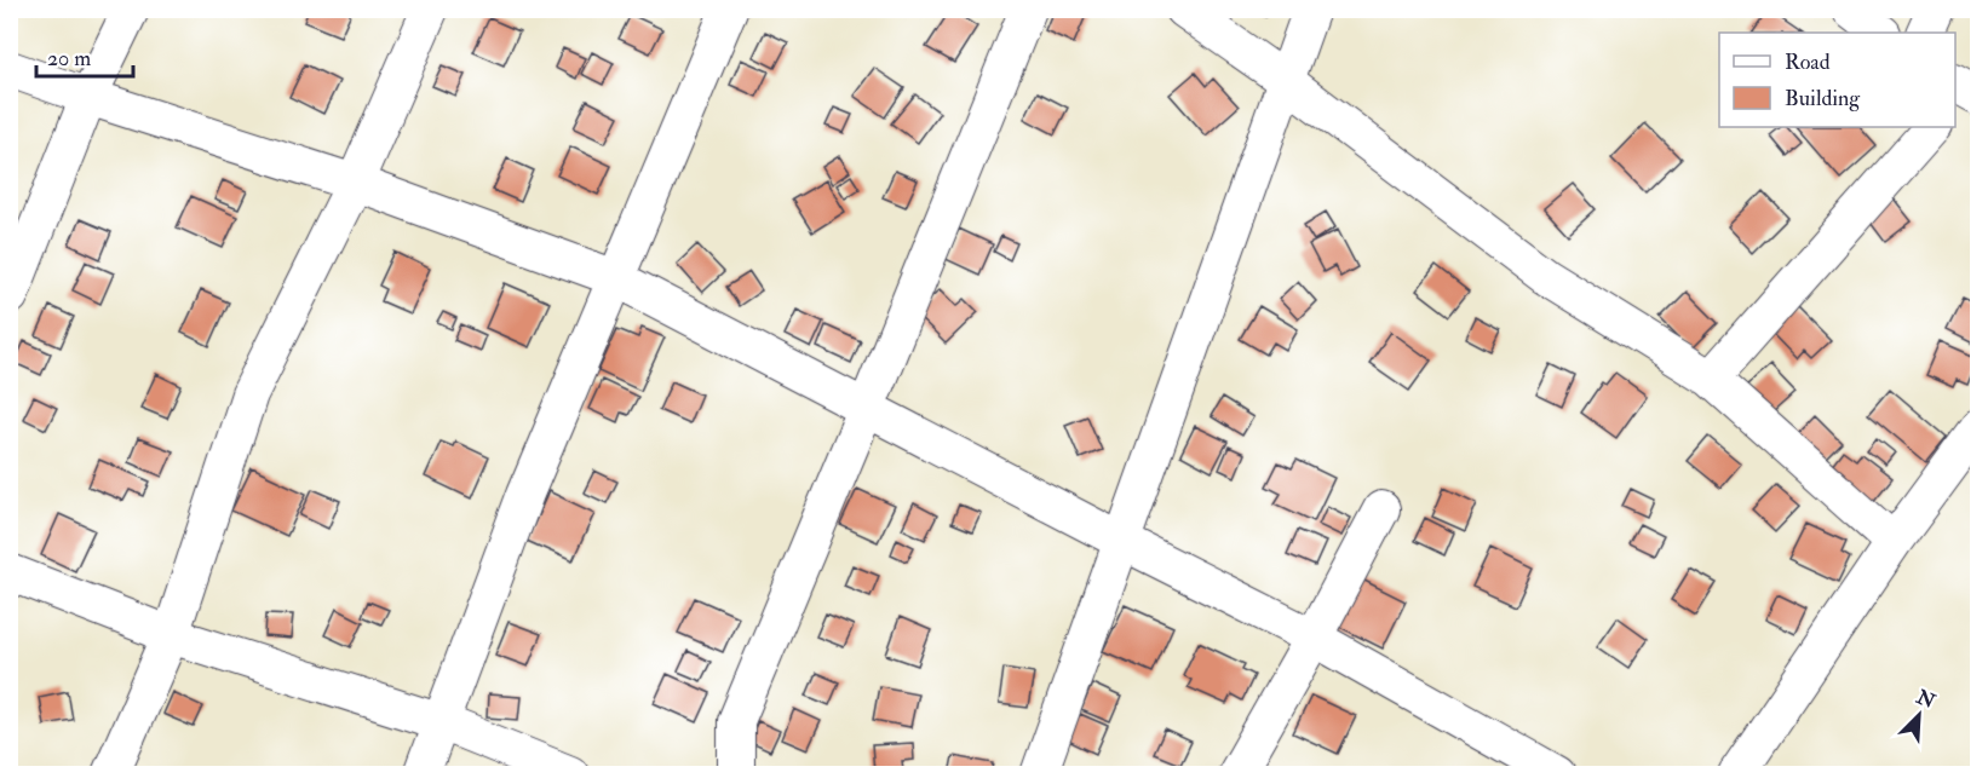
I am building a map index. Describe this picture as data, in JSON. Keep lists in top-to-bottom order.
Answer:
{
  "legend": ["Road", "Building"],
  "scale_bar": "20 m",
  "north": "top right"
}
